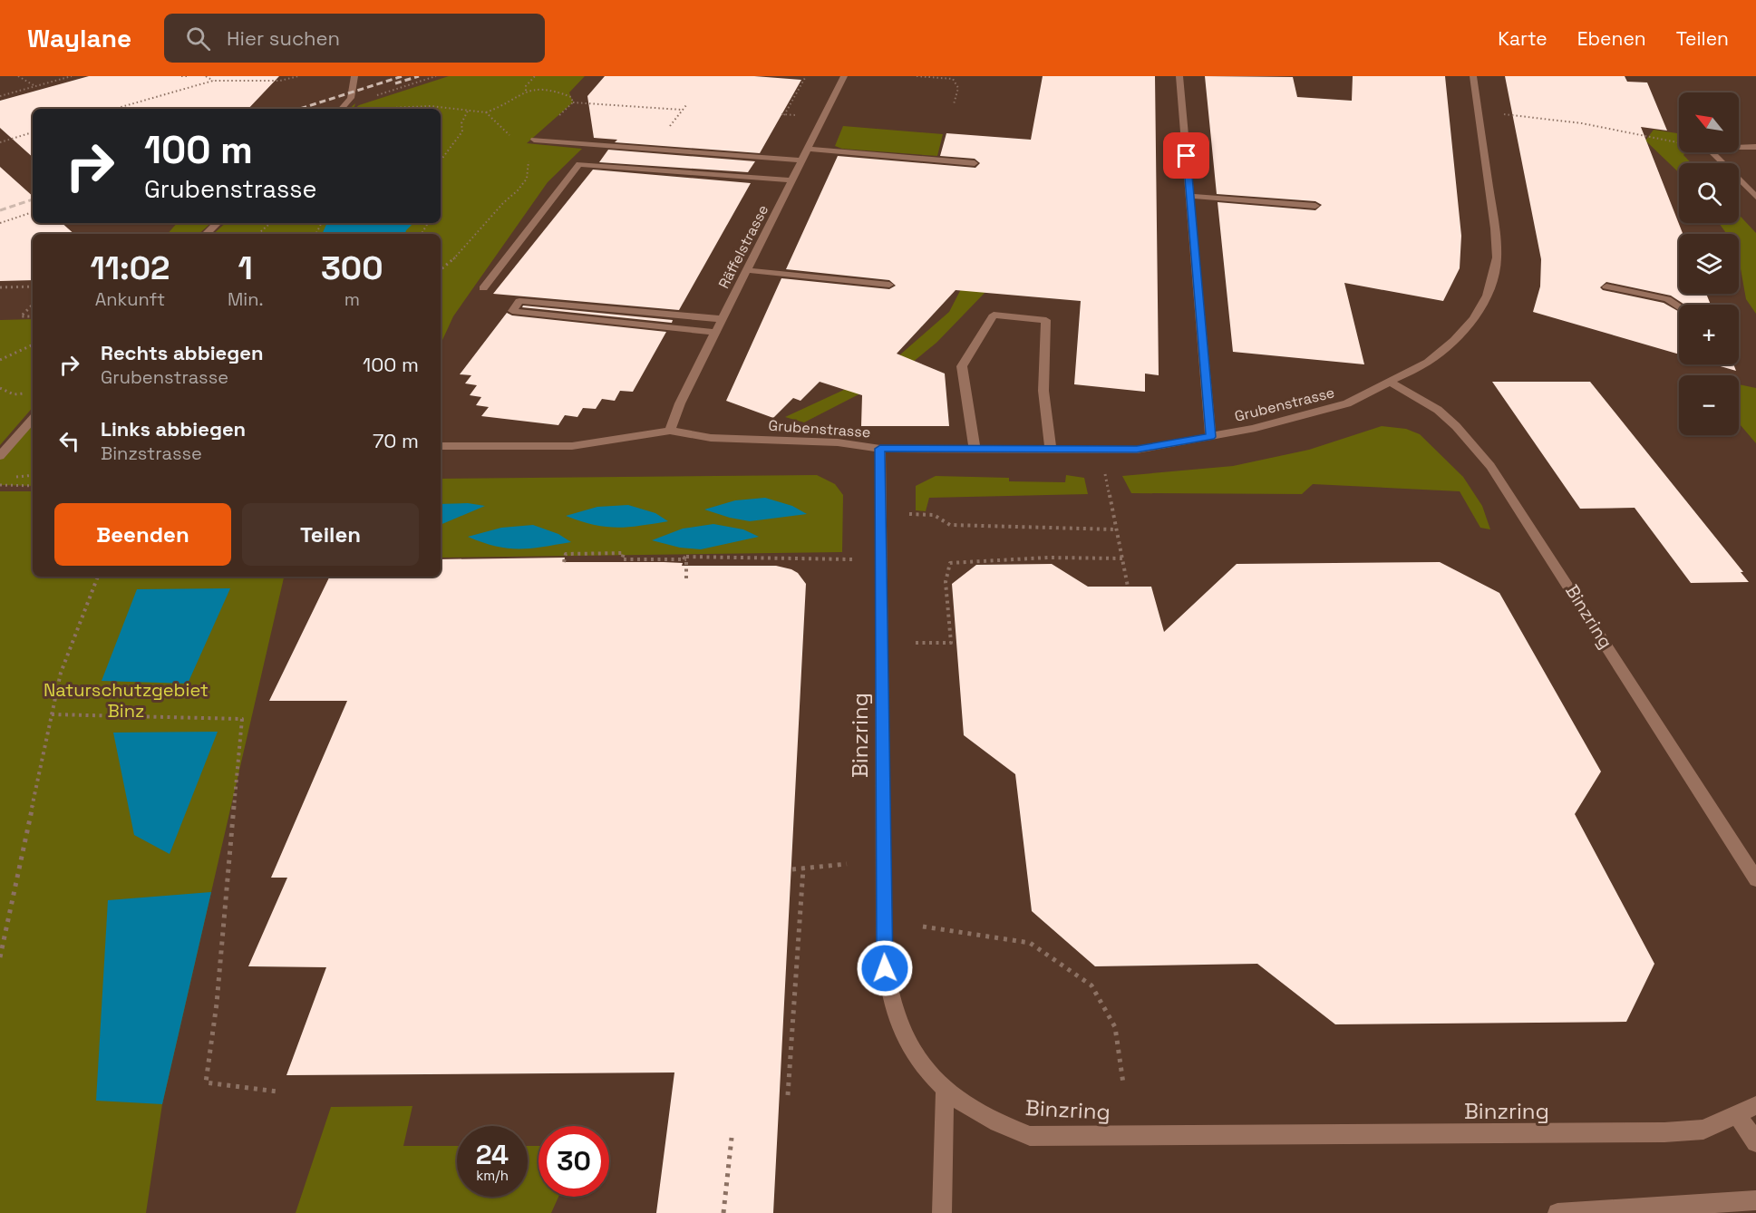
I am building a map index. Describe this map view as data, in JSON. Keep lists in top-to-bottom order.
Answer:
{
  "streets": {
    "street": ["Räffelstrasse", "Grubenstrasse", "Binzring"]
  },
  "crossings": [
    ["Räffelstrasse", "Grubenstrasse"],
    ["Grubenstrasse", "Binzring"]
  ],
  "parks": ["Naturschutzgebiet Binz"],
  "north": "top left",
  "page": {
    "header": "Waylane",
    "search": "Hier suchen",
    "nav": ["Karte", "Ebenen", "Teilen"],
    "map_buttons": ["+", "−"],
    "turn": ["100 m", "Grubenstrasse"],
    "eta": [
      "11:02",
      "Ankunft",
      "1",
      "Min.",
      "300",
      "m"
    ],
    "list": [
      {
        "name": "Rechts abbiegen",
        "note": "Grubenstrasse",
        "value": "100 m"
      },
      {
        "name": "Links abbiegen",
        "note": "Binzstrasse",
        "value": "70 m"
      }
    ],
    "buttons": ["Beenden", "Teilen"],
    "speed": "24 km/h",
    "limit": "30"
  }
}
